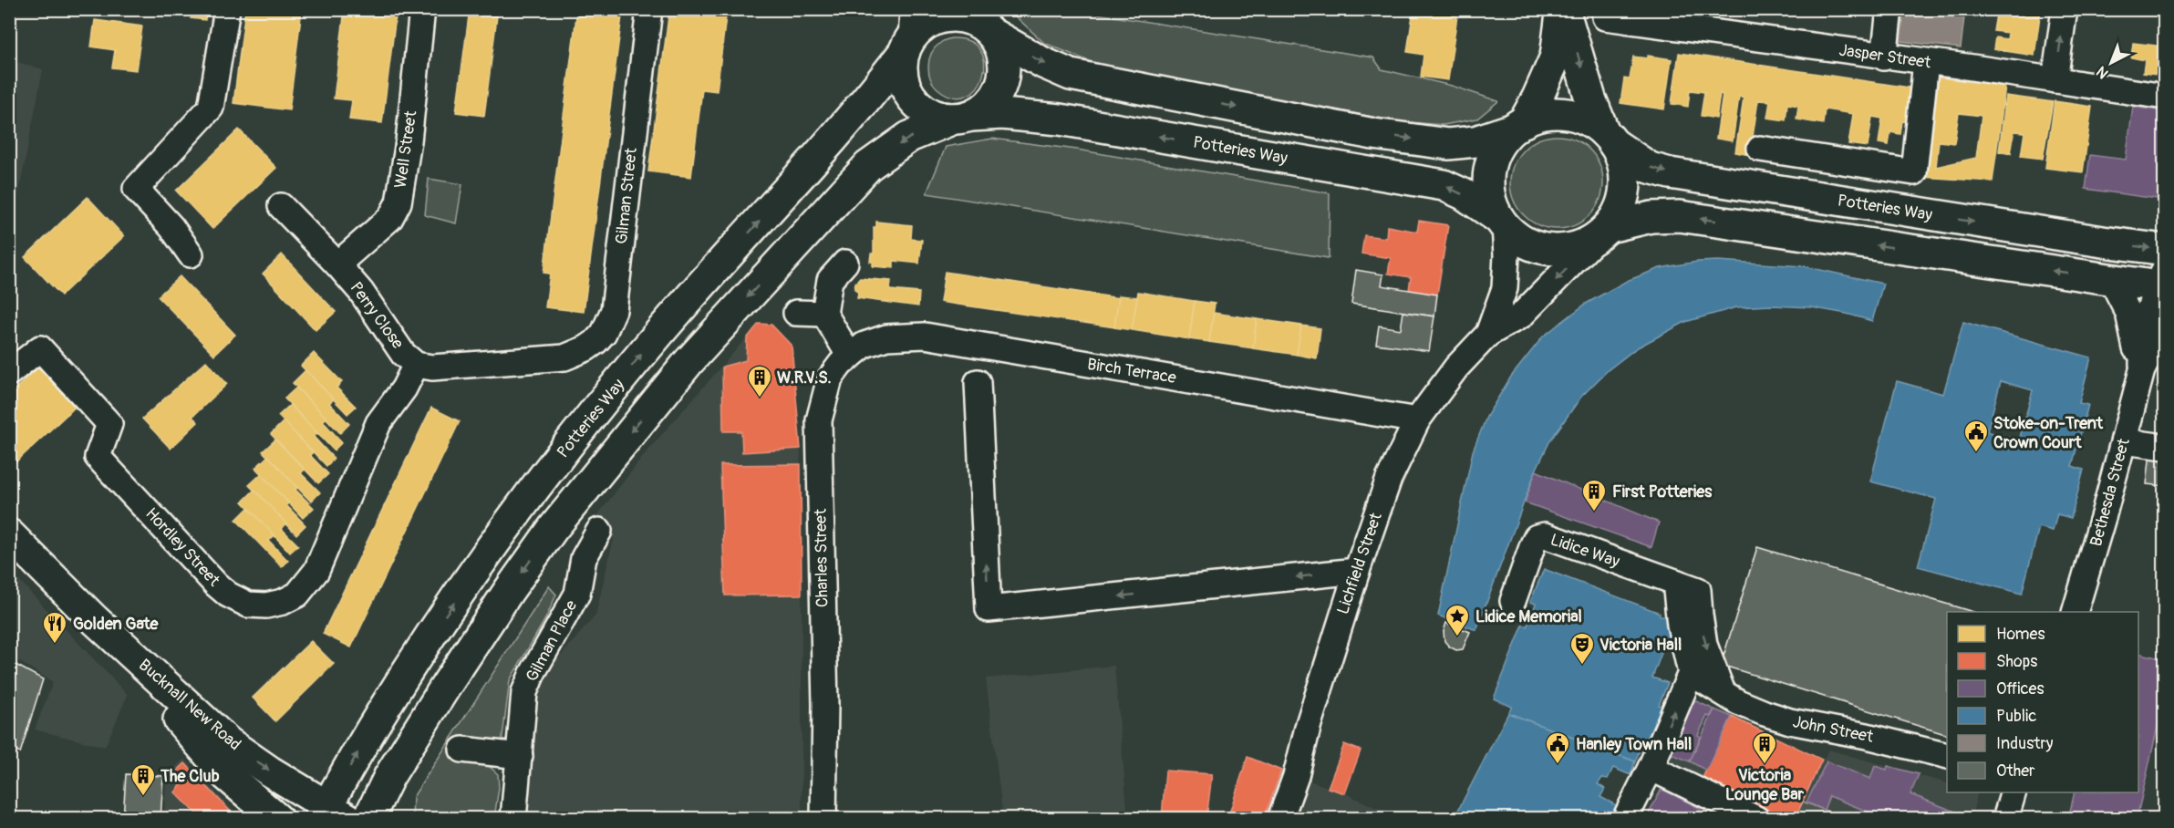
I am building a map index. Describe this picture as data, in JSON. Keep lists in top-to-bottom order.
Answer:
{
  "streets": {
    "main road": ["Potteries Way", "Bucknall New Road"],
    "street": [
      "Jasper Street",
      "Well Street",
      "Gilman Street",
      "Perry Close",
      "Birch Terrace",
      "Bethesda Street",
      "Hordley Street",
      "Lidice Way",
      "Charles Street",
      "Lichfield Street",
      "Gilman Place",
      "John Street"
    ]
  },
  "crossings": [
    ["Well Street", "Perry Close"],
    ["Potteries Way", "Lichfield Street"],
    ["Potteries Way", "Bucknall New Road"],
    ["Gilman Street", "Perry Close"],
    ["Perry Close", "Hordley Street"],
    ["Birch Terrace", "Charles Street"],
    ["Birch Terrace", "Lichfield Street"],
    ["Lidice Way", "John Street"]
  ],
  "places": {
    "building": [
      "W.R.V.S.",
      "First Potteries",
      "Victoria Lounge Bar",
      "The Club"
    ],
    "public building": ["Stoke-on-Trent Crown Court", "Hanley Town Hall"],
    "place": ["Lidice Memorial"],
    "restaurant": ["Golden Gate"],
    "theatre": ["Victoria Hall"]
  },
  "legend": [
    "Homes",
    "Shops",
    "Offices",
    "Public",
    "Industry",
    "Other"
  ],
  "north": "bottom left"
}
